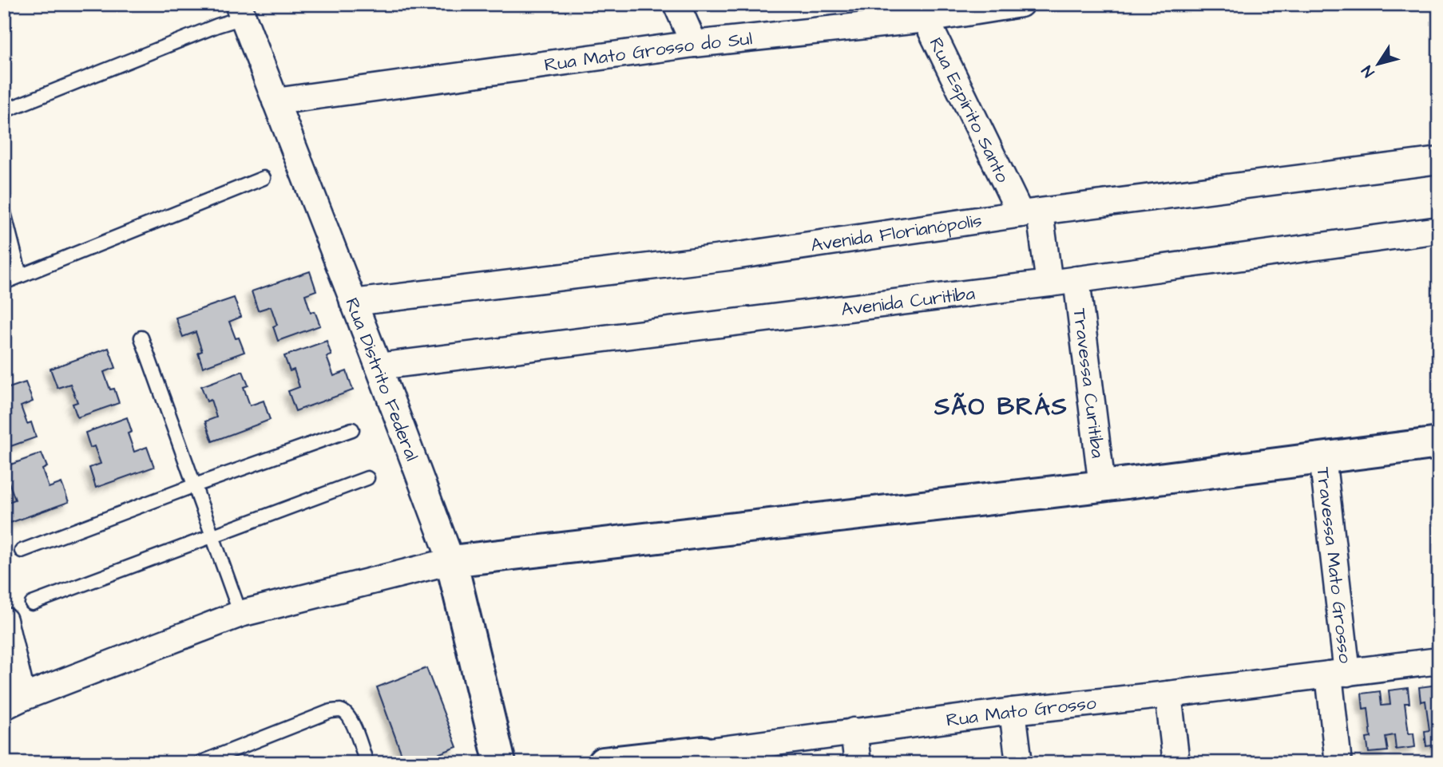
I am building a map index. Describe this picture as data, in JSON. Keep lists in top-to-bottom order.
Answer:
{
  "streets": {
    "street": [
      "Rua Mato Grosso do Sul",
      "Rua Espírito Santo",
      "Avenida Florianópolis",
      "Avenida Curitiba",
      "Rua Distrito Federal",
      "Travessa Curitiba",
      "Travessa Mato Grosso",
      "Rua Mato Grosso"
    ]
  },
  "crossings": [
    ["Rua Mato Grosso do Sul", "Rua Espírito Santo"],
    ["Rua Mato Grosso do Sul", "Rua Distrito Federal"],
    ["Rua Espírito Santo", "Avenida Florianópolis"],
    ["Rua Espírito Santo", "Avenida Curitiba"],
    ["Avenida Florianópolis", "Rua Distrito Federal"],
    ["Avenida Curitiba", "Rua Distrito Federal"],
    ["Avenida Curitiba", "Travessa Curitiba"],
    ["Travessa Mato Grosso", "Rua Mato Grosso"]
  ],
  "districts": ["SÃO BRÁS"],
  "north": "bottom left"
}
